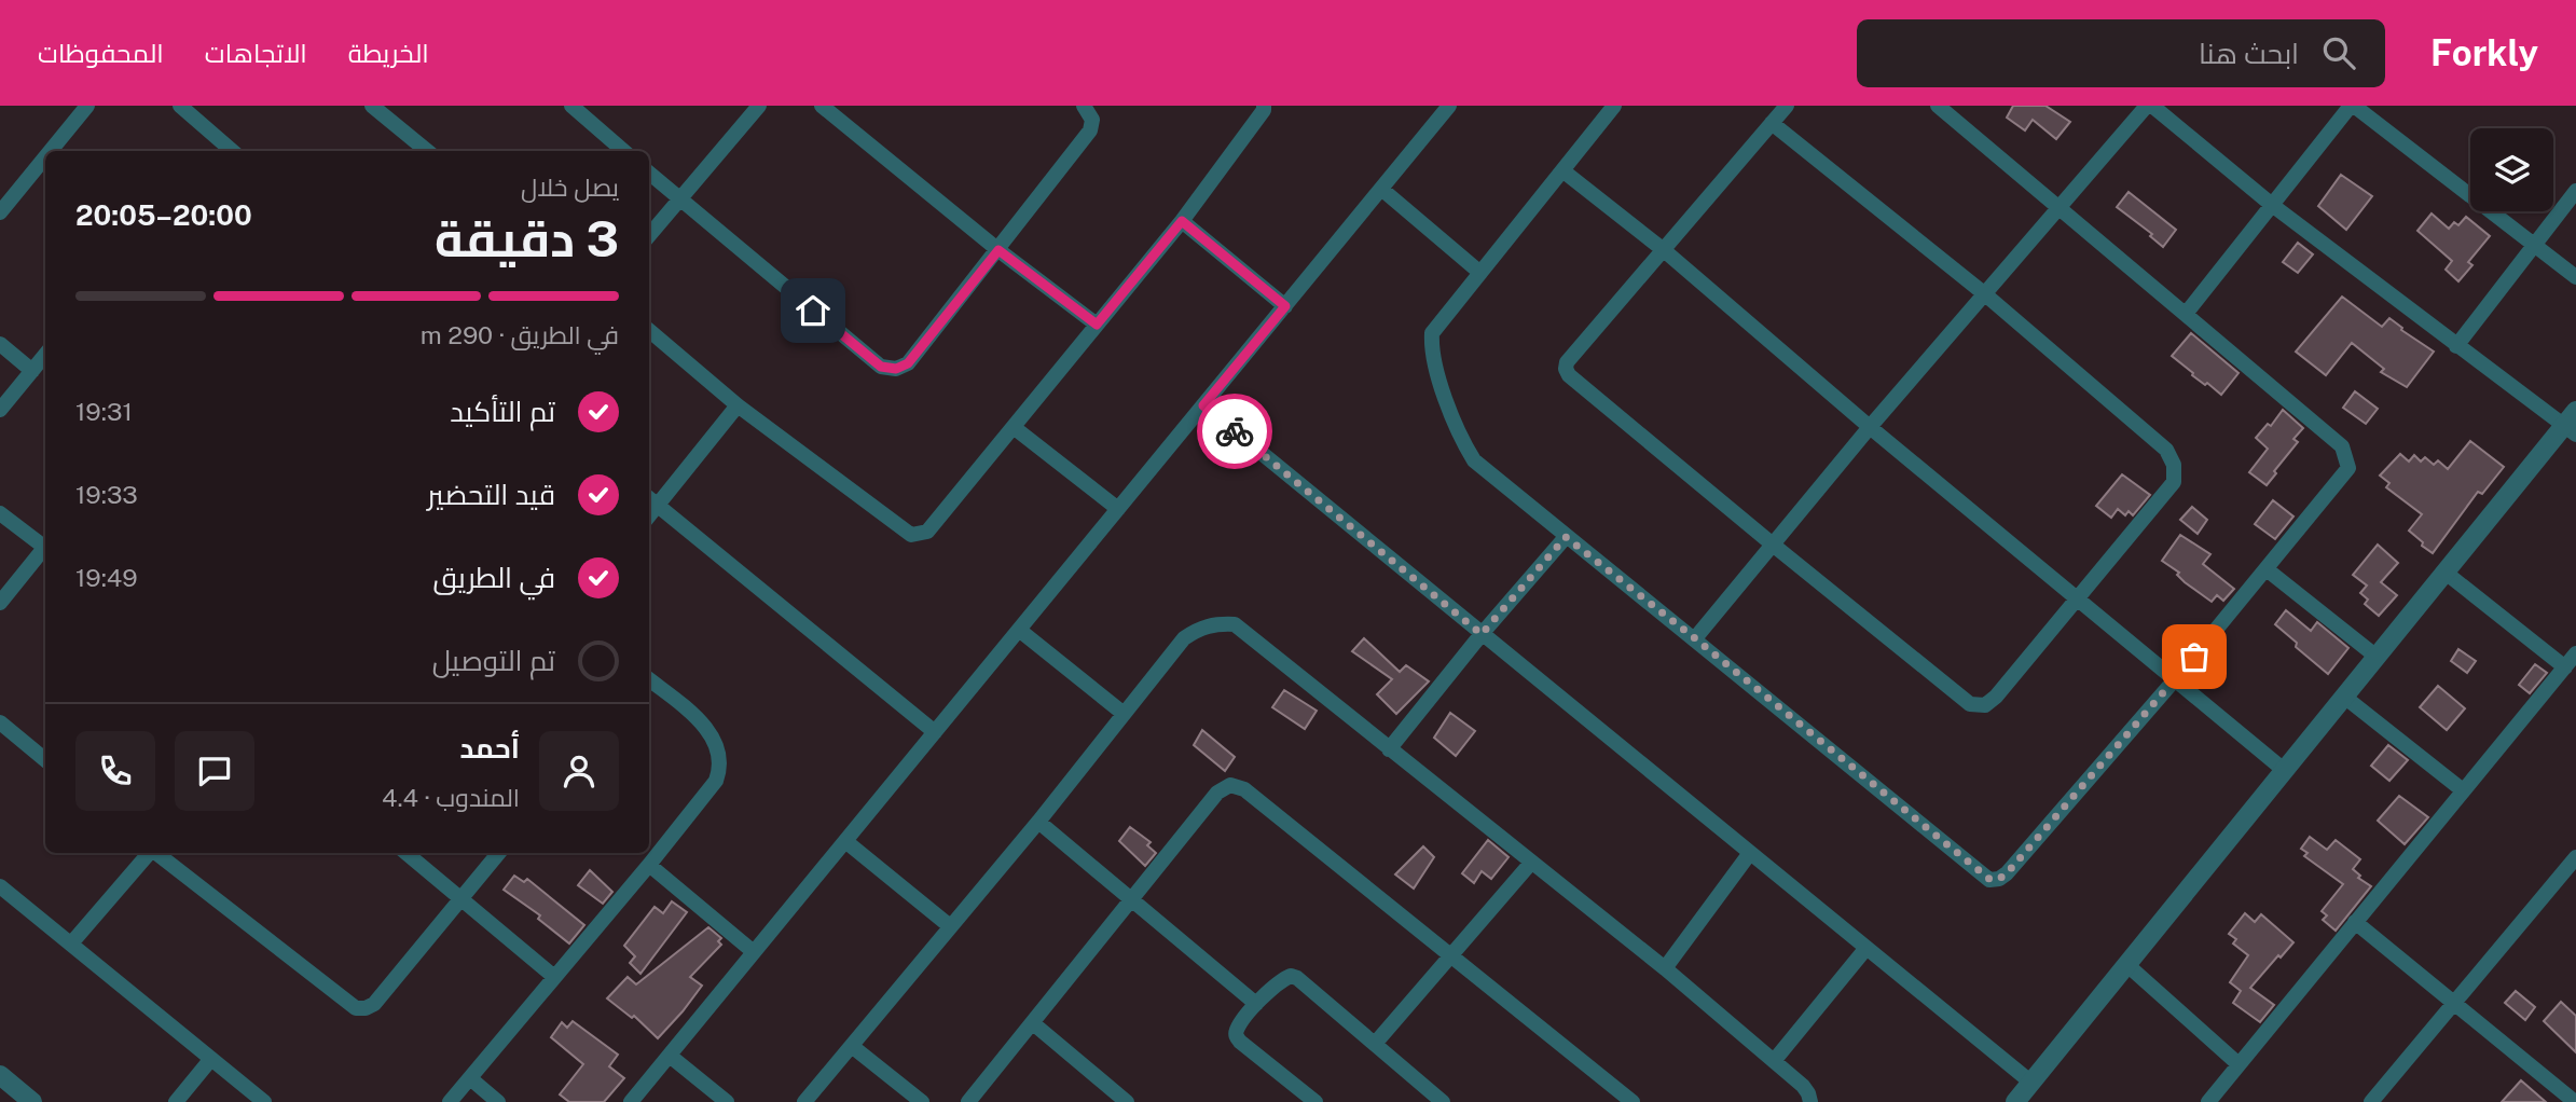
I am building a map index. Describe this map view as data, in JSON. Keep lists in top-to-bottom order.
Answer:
{
  "page": {
    "header": "Forkly",
    "search": "ابحث هنا",
    "nav": ["الخريطة", "الاتجاهات", "المحفوظات"],
    "heading": ["3 دقيقة", "يصل خلال", "20:00–20:05"],
    "panel": ["أحمد", "المندوب · 4.4"],
    "bar": "في الطريق · 290 m",
    "list": [
      ["تم التأكيد", "19:31"],
      ["قيد التحضير", "19:33"],
      ["في الطريق", "19:49"],
      "تم التوصيل"
    ]
  }
}
